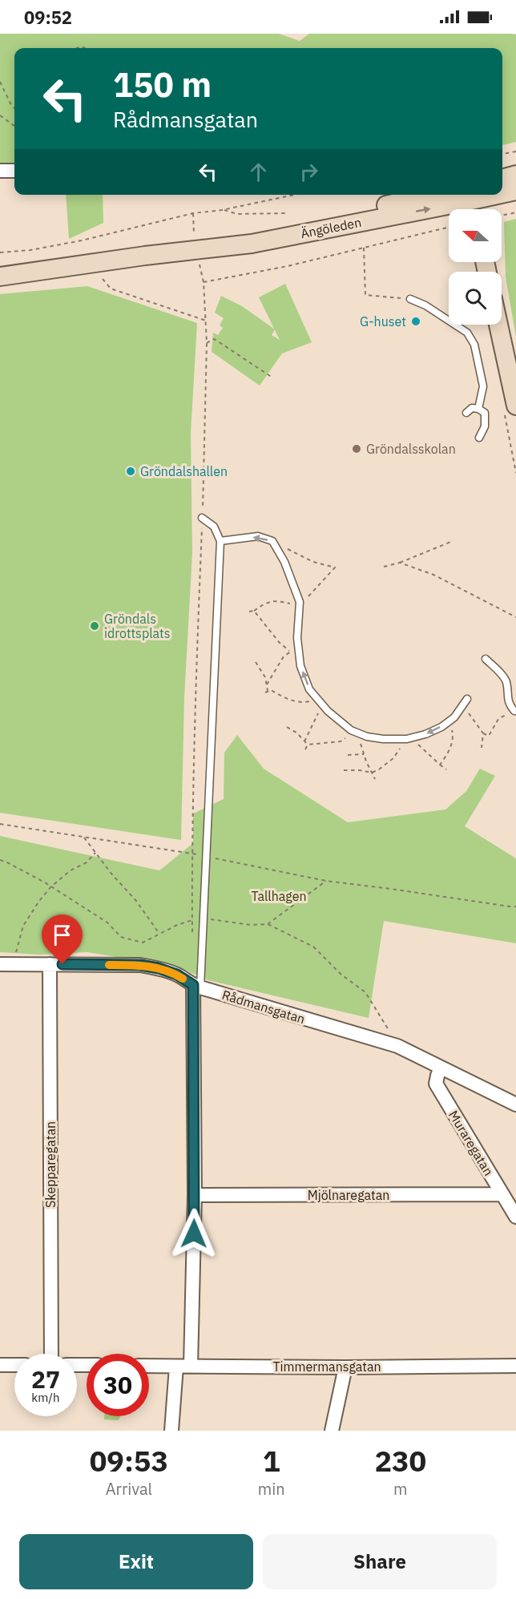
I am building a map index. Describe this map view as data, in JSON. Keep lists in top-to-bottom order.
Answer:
{
  "streets": {
    "main road": ["Ängöleden"],
    "street": [
      "Rådmansgatan",
      "Muraregatan",
      "Skepparegatan",
      "Mjölnaregatan",
      "Timmermansgatan"
    ]
  },
  "crossings": [
    ["Rådmansgatan", "Muraregatan"],
    ["Rådmansgatan", "Skepparegatan"],
    ["Muraregatan", "Mjölnaregatan"]
  ],
  "parks": ["Tallhagen"],
  "places": [
    "G-huset",
    "Gröndalsskolan",
    "Gröndalshallen",
    "Gröndals idrottsplats"
  ],
  "north": "left",
  "page": {
    "status": "09:52",
    "turn": ["150 m", "Rådmansgatan"],
    "speed": "27 km/h",
    "limit": "30",
    "eta": [
      "09:53",
      "Arrival",
      "1",
      "min",
      "230",
      "m"
    ],
    "buttons": ["Exit", "Share"]
  }
}
